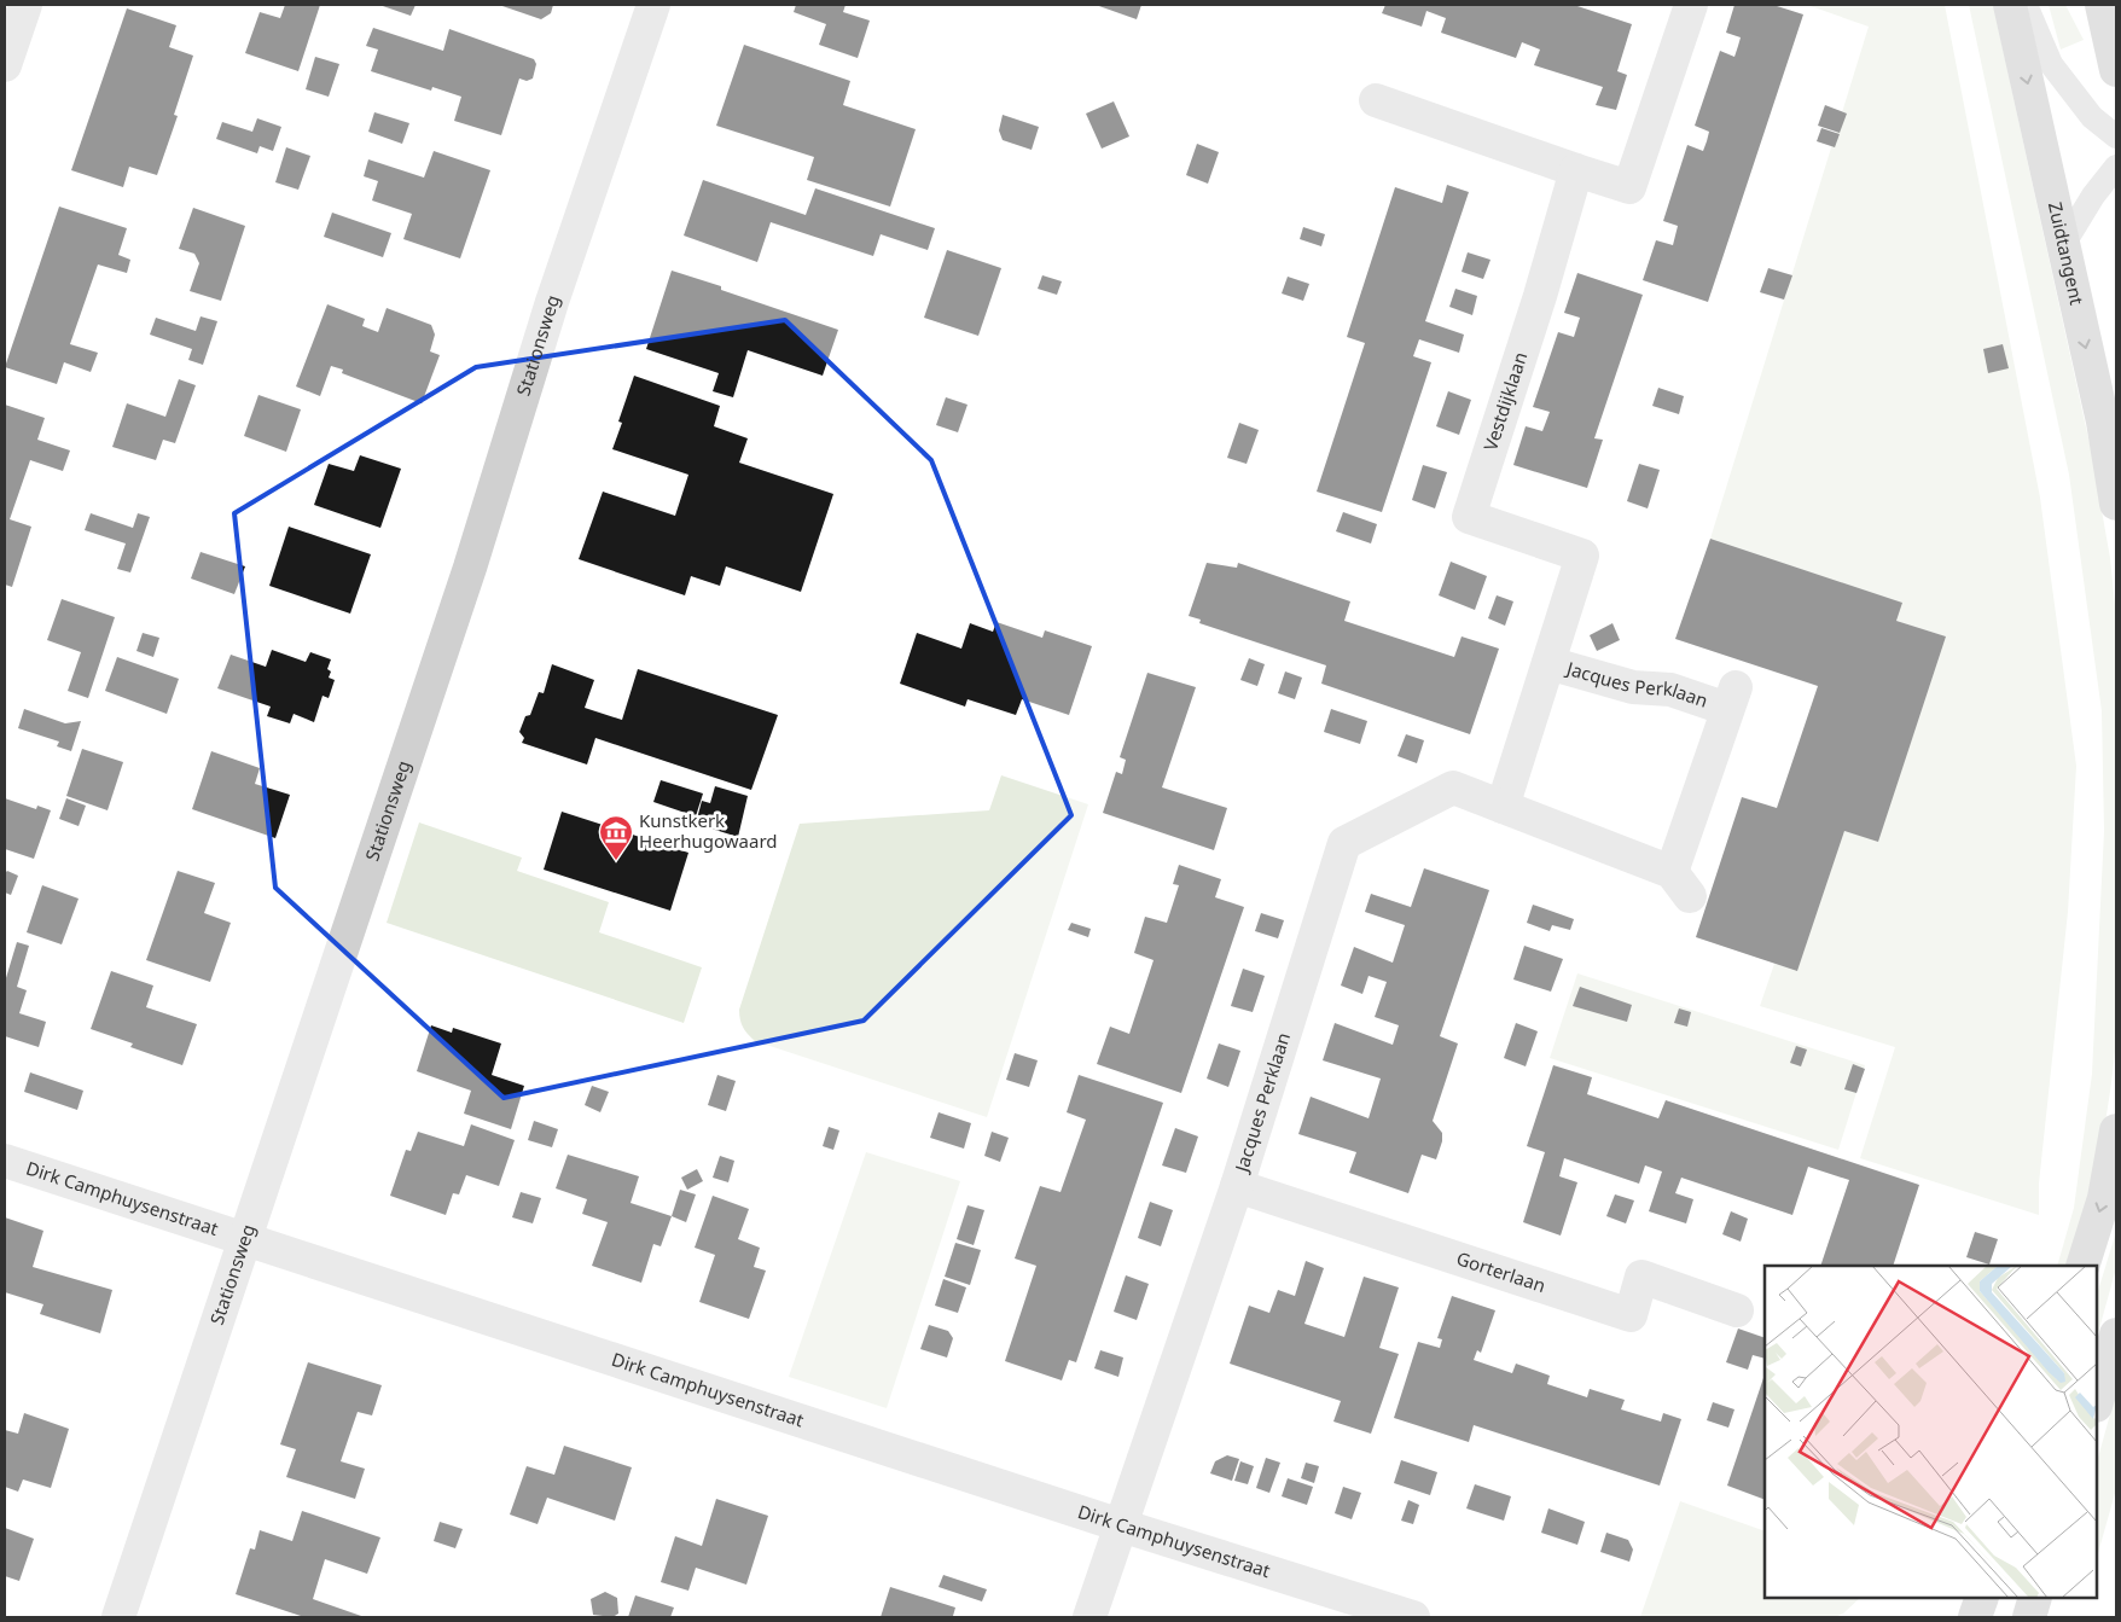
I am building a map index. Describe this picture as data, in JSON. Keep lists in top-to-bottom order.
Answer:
{
  "streets": {
    "main road": ["Zuidtangent"],
    "street": [
      "Stationsweg",
      "Vestdijklaan",
      "Jacques Perklaan",
      "Dirk Camphuysenstraat",
      "Gorterlaan"
    ]
  },
  "crossings": [
    ["Stationsweg", "Dirk Camphuysenstraat"],
    ["Vestdijklaan", "Jacques Perklaan"],
    ["Jacques Perklaan", "Dirk Camphuysenstraat"],
    ["Jacques Perklaan", "Gorterlaan"]
  ],
  "one_way": ["Zuidtangent"],
  "places": {
    "museum": ["Kunstkerk Heerhugowaard"]
  }
}
